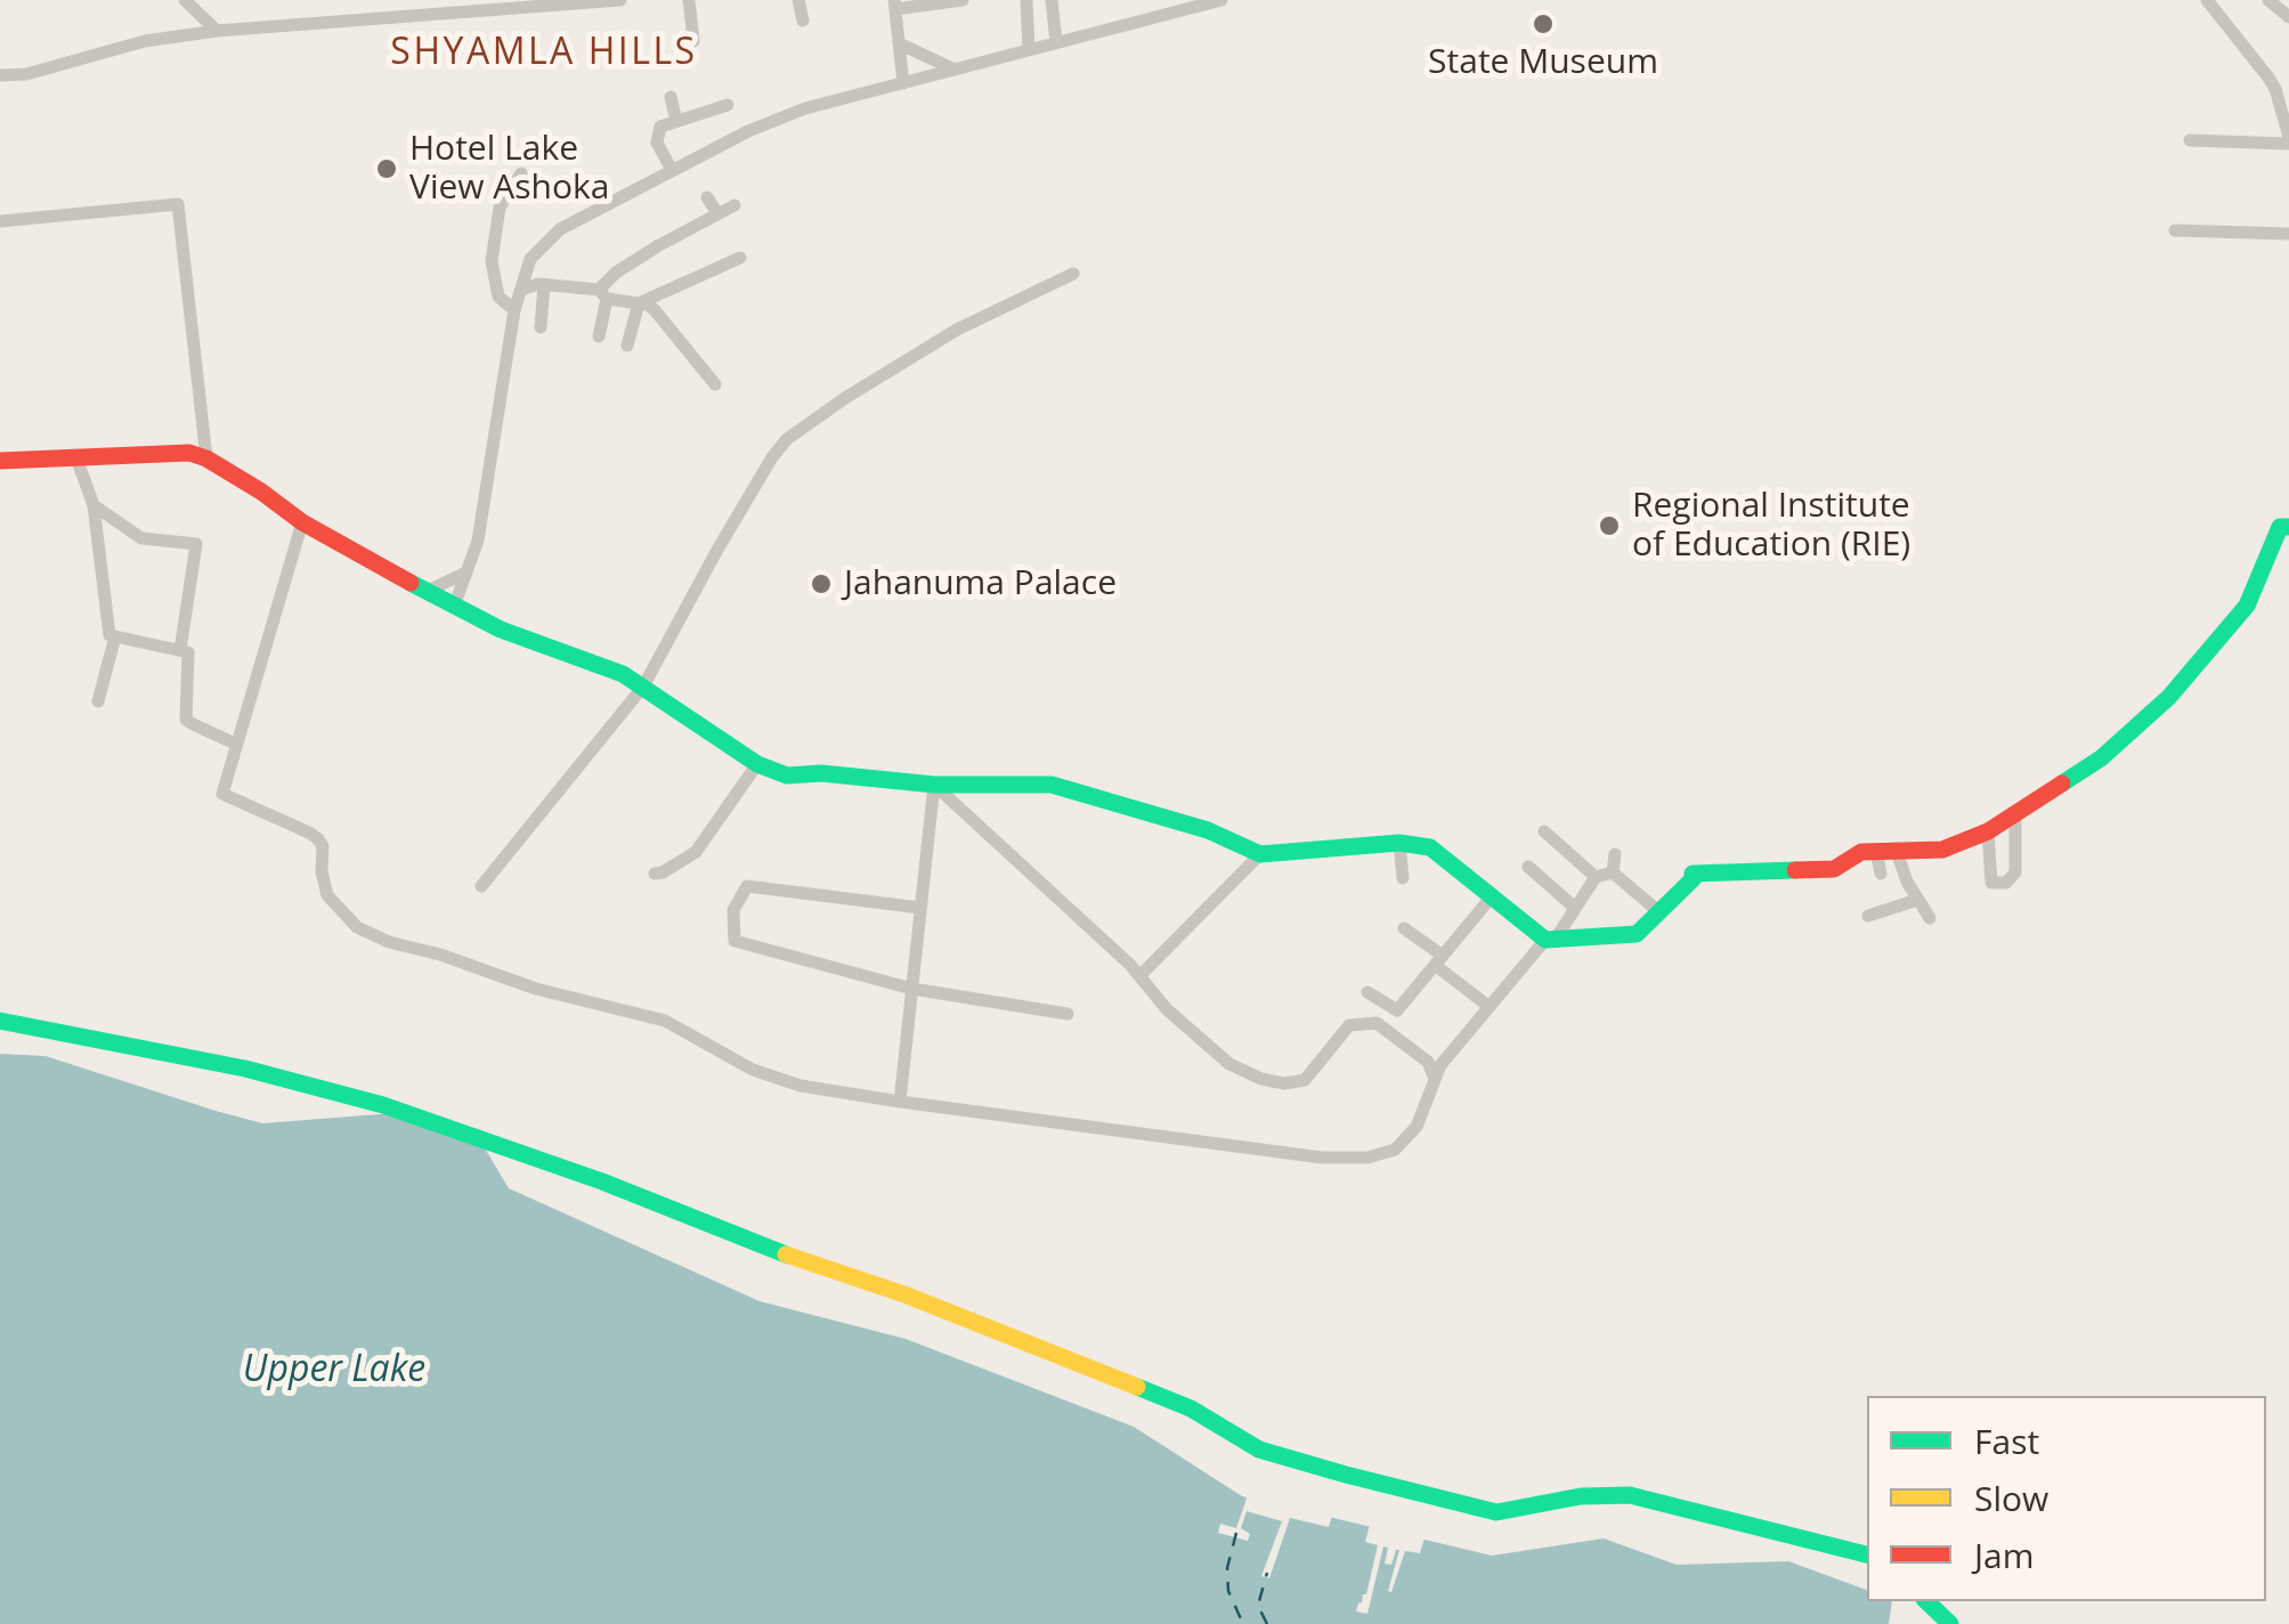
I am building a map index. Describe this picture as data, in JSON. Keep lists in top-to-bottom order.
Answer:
{
  "districts": ["SHYAMLA HILLS"],
  "water": ["Upper Lake"],
  "places": [
    "State Museum",
    "Hotel Lake View Ashoka",
    "Regional Institute of Education (RIE)",
    "Jahanuma Palace"
  ],
  "legend": ["Fast", "Slow", "Jam"]
}
